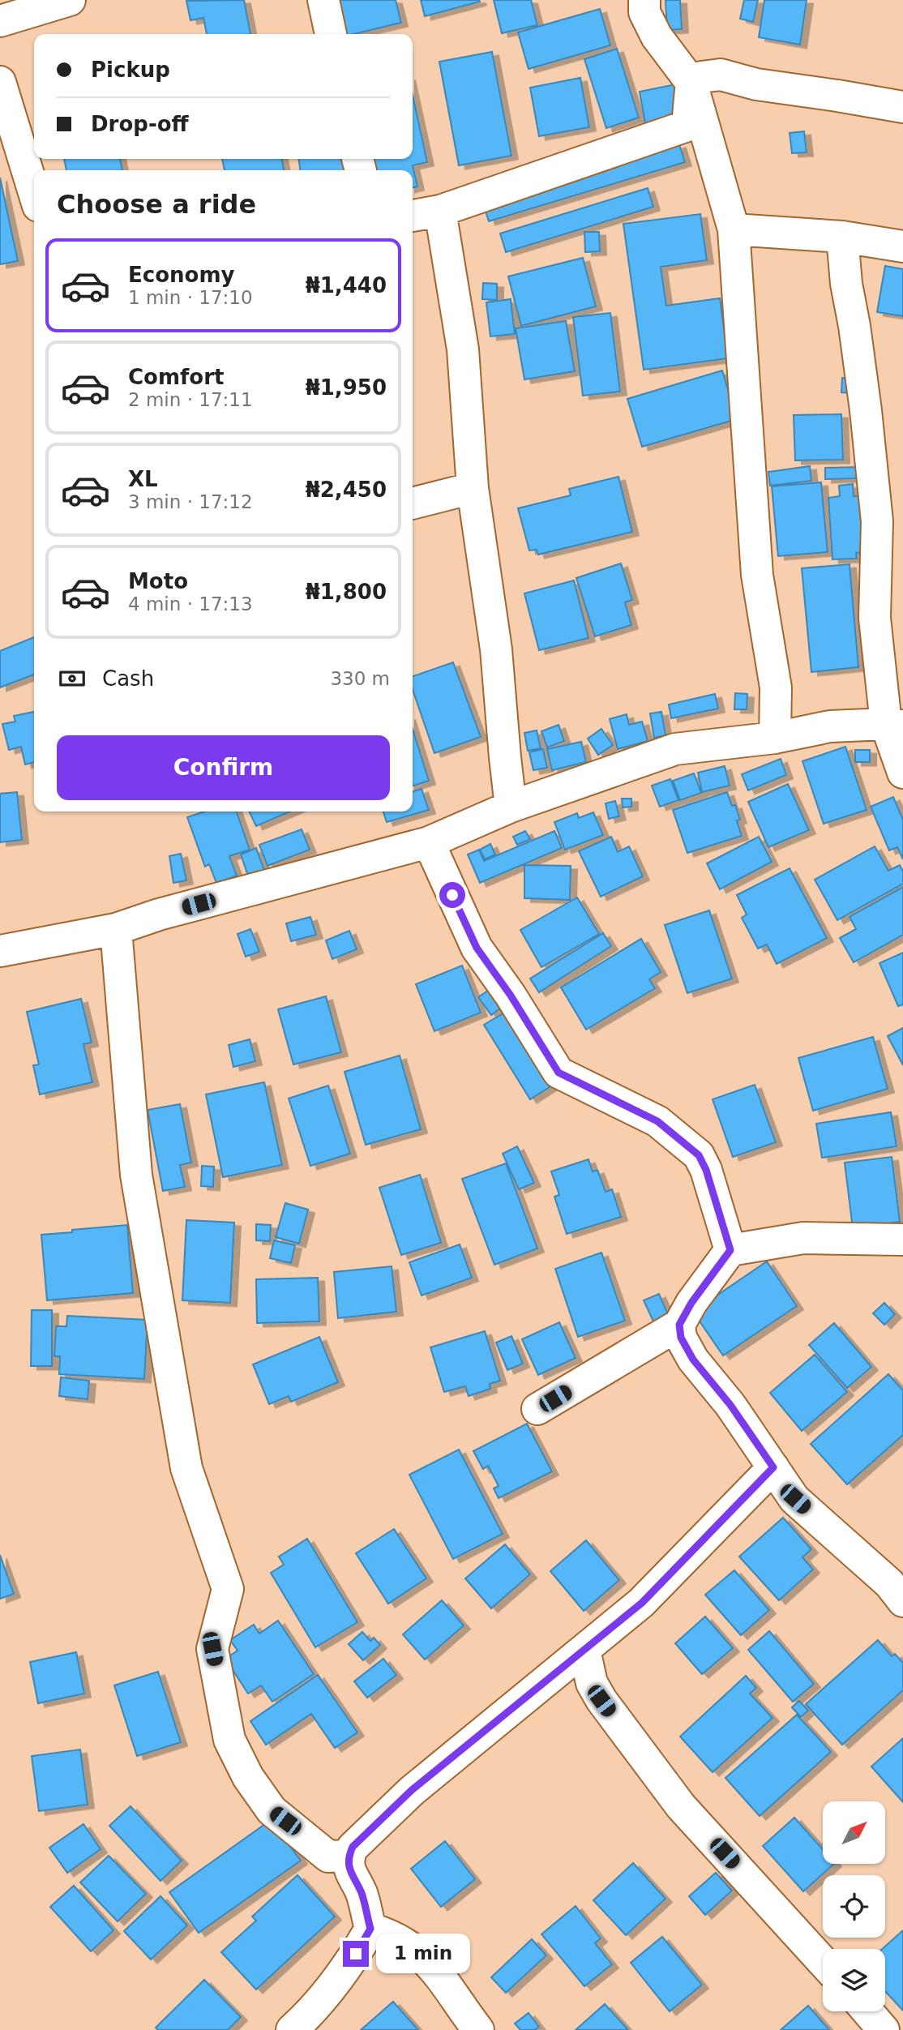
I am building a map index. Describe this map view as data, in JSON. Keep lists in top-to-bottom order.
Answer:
{
  "north": "top right",
  "page": {
    "banner": ["Pickup", "Drop-off"],
    "heading": "Choose a ride",
    "list": [
      {
        "name": "Economy",
        "note": "1 min · 17:10",
        "value": "₦1,440"
      },
      {
        "name": "Comfort",
        "note": "2 min · 17:11",
        "value": "₦1,950"
      },
      {
        "name": "XL",
        "note": "3 min · 17:12",
        "value": "₦2,450"
      },
      {
        "name": "Moto",
        "note": "4 min · 17:13",
        "value": "₦1,800"
      }
    ],
    "pay": ["Cash", "330 m"],
    "buttons": "Confirm",
    "bubble": "1 min"
  }
}
